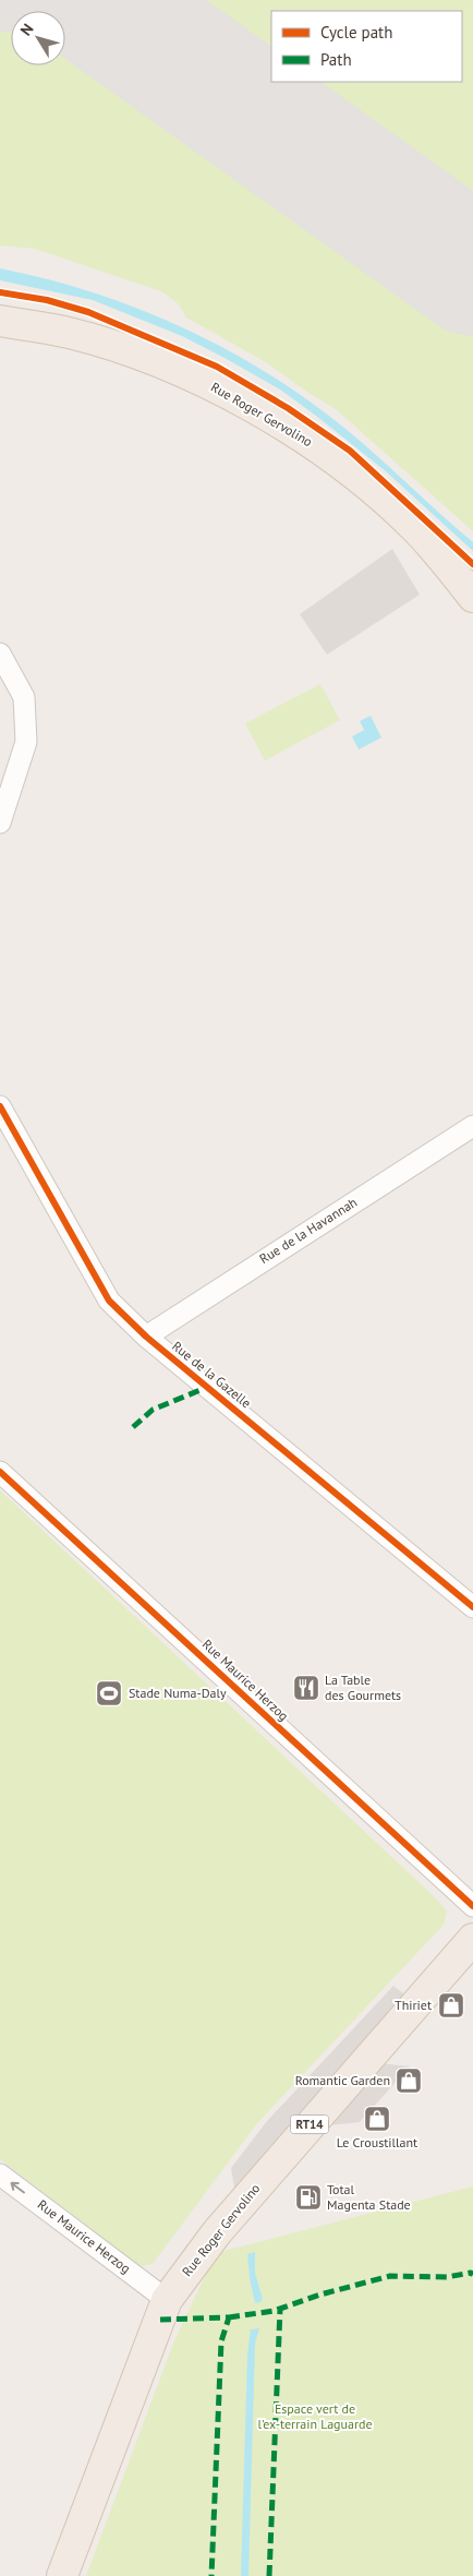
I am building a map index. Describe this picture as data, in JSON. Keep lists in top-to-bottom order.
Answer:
{
  "streets": {
    "main road": ["Rue Roger Gervolino", "RT14"],
    "street": ["Rue de la Havannah", "Rue de la Gazelle", "Rue Maurice Herzog"]
  },
  "crossings": [
    ["Rue Roger Gervolino", "Rue Maurice Herzog"],
    ["Rue de la Havannah", "Rue de la Gazelle"]
  ],
  "parks": ["Espace vert de l'ex-terrain Laguarde"],
  "places": {
    "restaurant": ["La Table des Gourmets"],
    "sports": ["Stade Numa-Daly"],
    "shop": ["Thiriet", "Romantic Garden", "Le Croustillant"],
    "fuel station": ["Total Magenta Stade"]
  },
  "legend": ["Cycle path", "Path"],
  "north": "top left"
}
